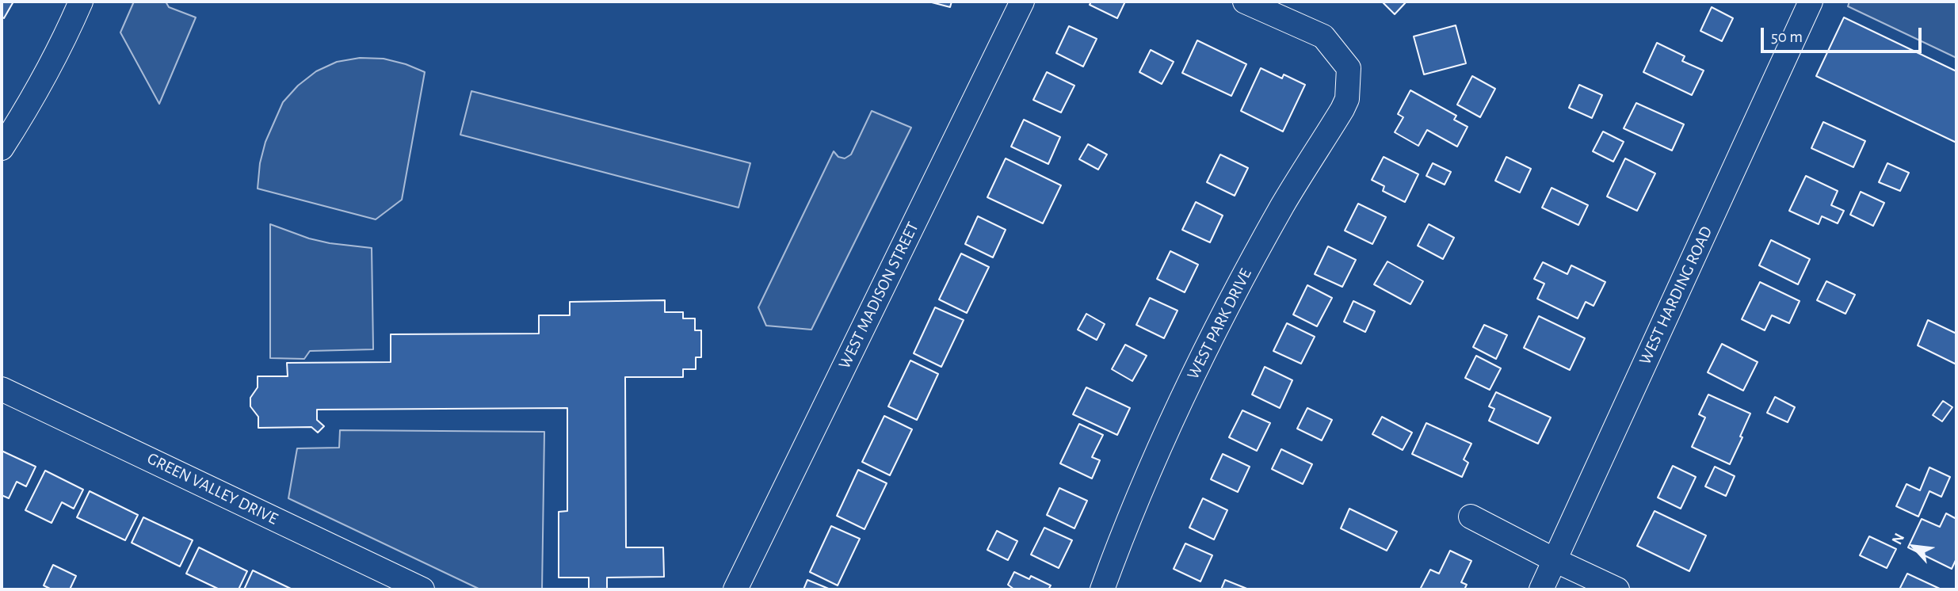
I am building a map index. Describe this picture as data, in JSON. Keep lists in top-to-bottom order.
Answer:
{
  "streets": {
    "street": [
      "WEST MADISON STREET",
      "WEST HARDING ROAD",
      "WEST PARK DRIVE",
      "GREEN VALLEY DRIVE"
    ]
  },
  "scale_bar": "50 m",
  "north": "top left"
}
